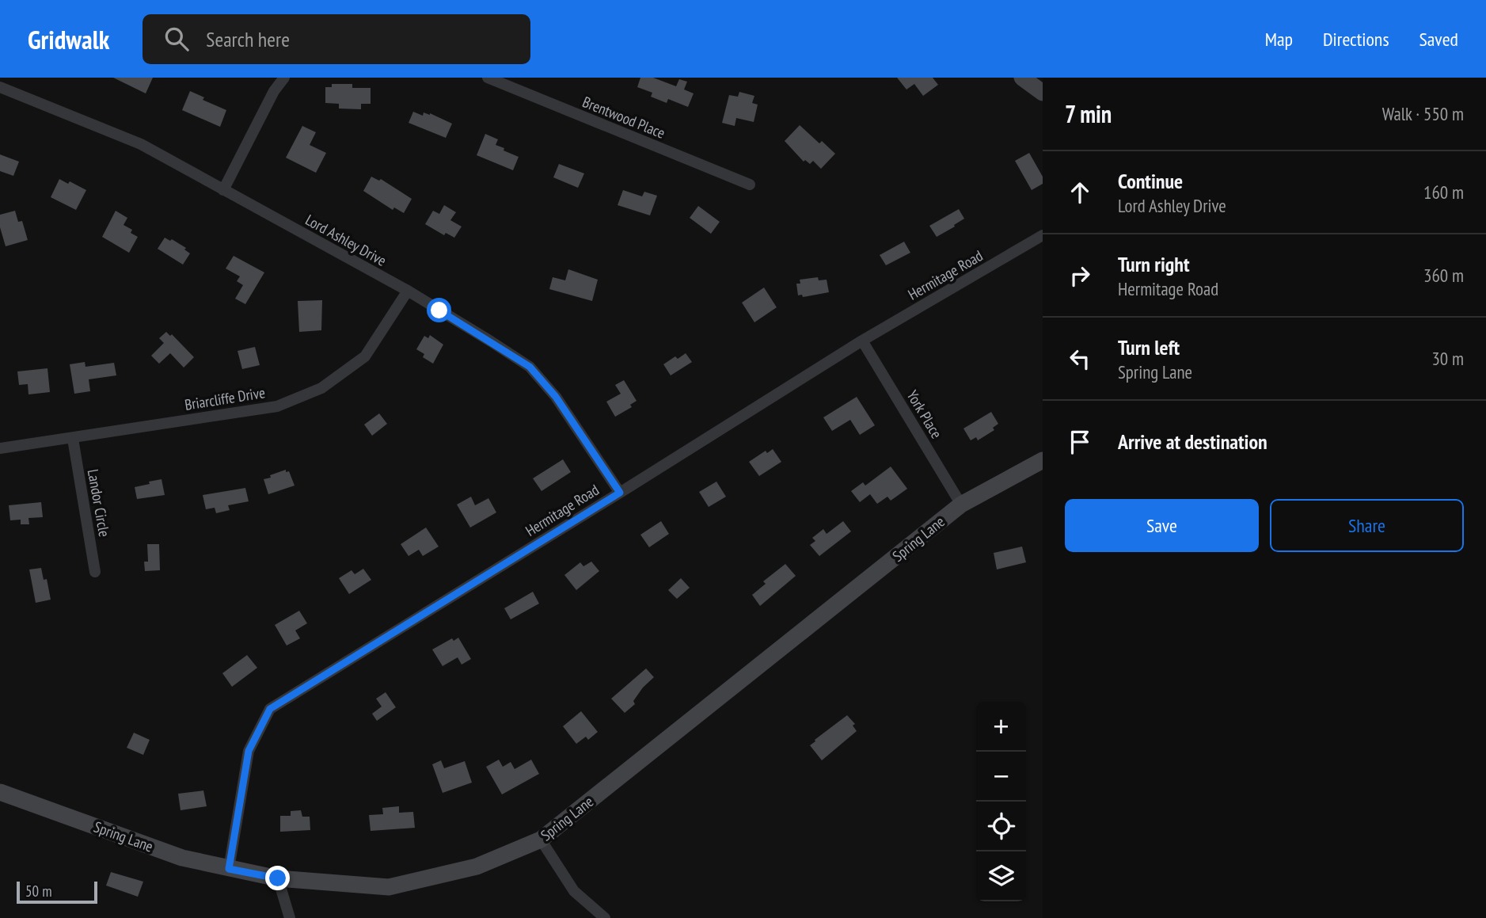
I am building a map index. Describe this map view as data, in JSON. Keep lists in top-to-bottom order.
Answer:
{
  "streets": {
    "street": [
      "Brentwood Place",
      "Lord Ashley Drive",
      "Hermitage Road",
      "Briarcliffe Drive",
      "York Place",
      "Landor Circle",
      "Spring Lane"
    ]
  },
  "crossings": [
    ["Lord Ashley Drive", "Hermitage Road"],
    ["Lord Ashley Drive", "Briarcliffe Drive"],
    ["Hermitage Road", "York Place"],
    ["Hermitage Road", "Spring Lane"],
    ["Briarcliffe Drive", "Landor Circle"],
    ["York Place", "Spring Lane"]
  ],
  "scale_bar": "50 m",
  "page": {
    "header": "Gridwalk",
    "search": "Search here",
    "nav": ["Map", "Directions", "Saved"],
    "heading": ["7 min", "Walk · 550 m"],
    "list": [
      ["Continue", "Lord Ashley Drive", "160 m"],
      ["Turn right", "Hermitage Road", "360 m"],
      ["Turn left", "Spring Lane", "30 m"],
      "Arrive at destination"
    ],
    "buttons": ["Save", "Share"],
    "map_buttons": ["+", "−"],
    "scale": "50 m"
  }
}
